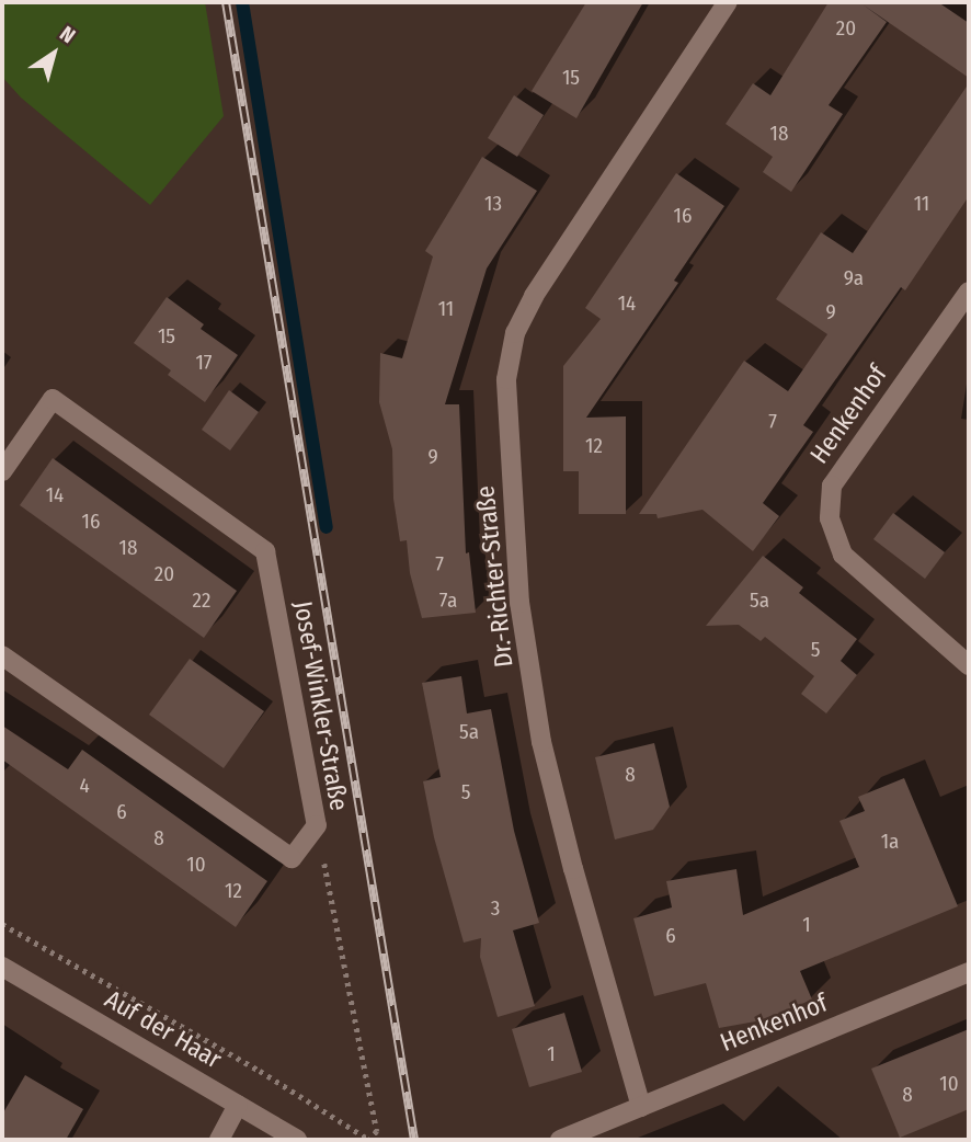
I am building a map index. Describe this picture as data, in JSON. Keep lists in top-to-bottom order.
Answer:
{
  "streets": {
    "street": [
      "Henkenhof",
      "Dr.-Richter-Straße",
      "Josef-Winkler-Straße",
      "Auf der Haar"
    ]
  },
  "crossings": [
    ["Henkenhof", "Dr.-Richter-Straße"]
  ],
  "house_numbers": [
    "20",
    "15",
    "18",
    "13",
    "11",
    "16",
    "9a",
    "14",
    "11",
    "9",
    "15",
    "17",
    "7",
    "12",
    "9",
    "14",
    "16",
    "18",
    "7",
    "20",
    "22",
    "7a",
    "5a",
    "5",
    "5a",
    "8",
    "4",
    "5",
    "6",
    "8",
    "1a",
    "10",
    "12",
    "3",
    "1",
    "6",
    "1",
    "10",
    "8"
  ],
  "north": "top right"
}
